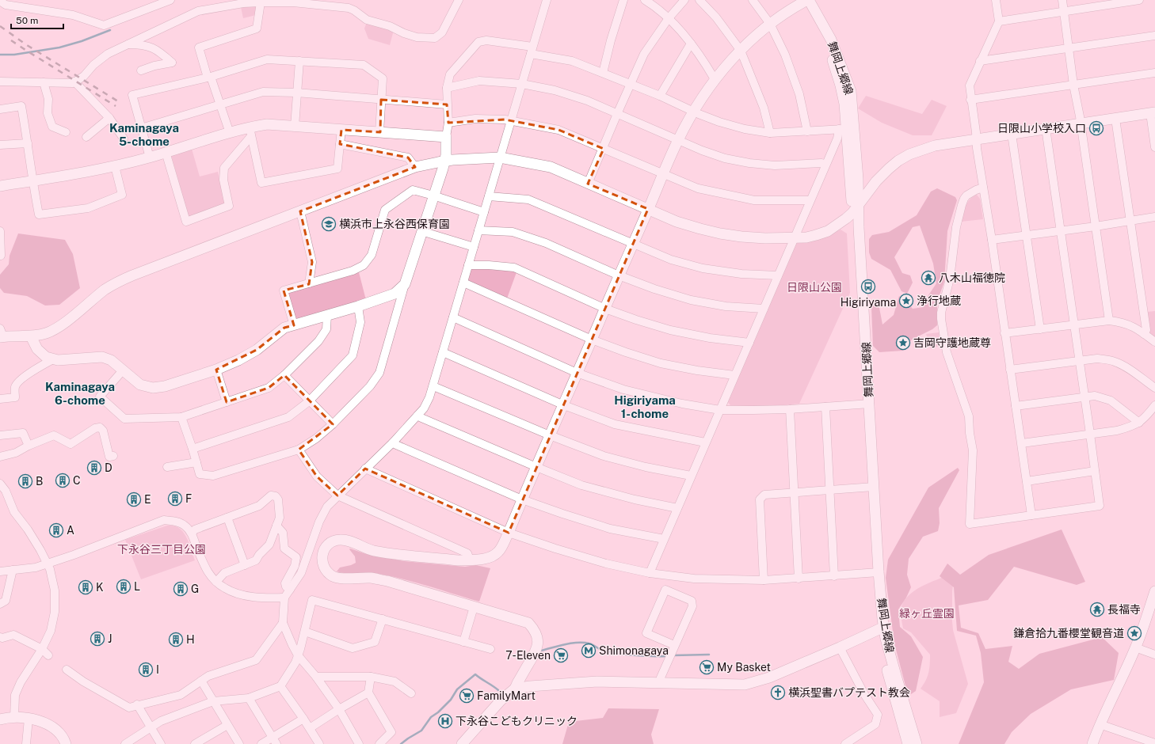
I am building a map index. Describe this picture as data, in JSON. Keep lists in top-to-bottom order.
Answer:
{
  "streets": {
    "street": ["舞岡上郷線"]
  },
  "districts": ["Kaminagaya 5-chome", "Kaminagaya 6-chome", "Higiriyama 1-chome"],
  "parks": ["日限山公園", "下永谷三丁目公園", "緑ヶ丘霊園"],
  "places": {
    "bus stop": ["日限山小学校入口", "Higiriyama"],
    "school or university": ["横浜市上永谷西保育園"],
    "temple": ["八木山福徳院", "長福寺"],
    "place": ["浄行地蔵", "吉岡守護地蔵尊", "鎌倉拾九番櫻堂観音道"],
    "building": [
      "D",
      "C",
      "B",
      "F",
      "E",
      "A",
      "L",
      "K",
      "G",
      "J",
      "H",
      "I"
    ],
    "metro station": ["Shimonagaya"],
    "supermarket": ["7-Eleven", "My Basket", "FamilyMart"],
    "church": ["横浜聖書バプテスト教会"],
    "hospital": ["下永谷こどもクリニック"]
  },
  "scale_bar": "50 m"
}
